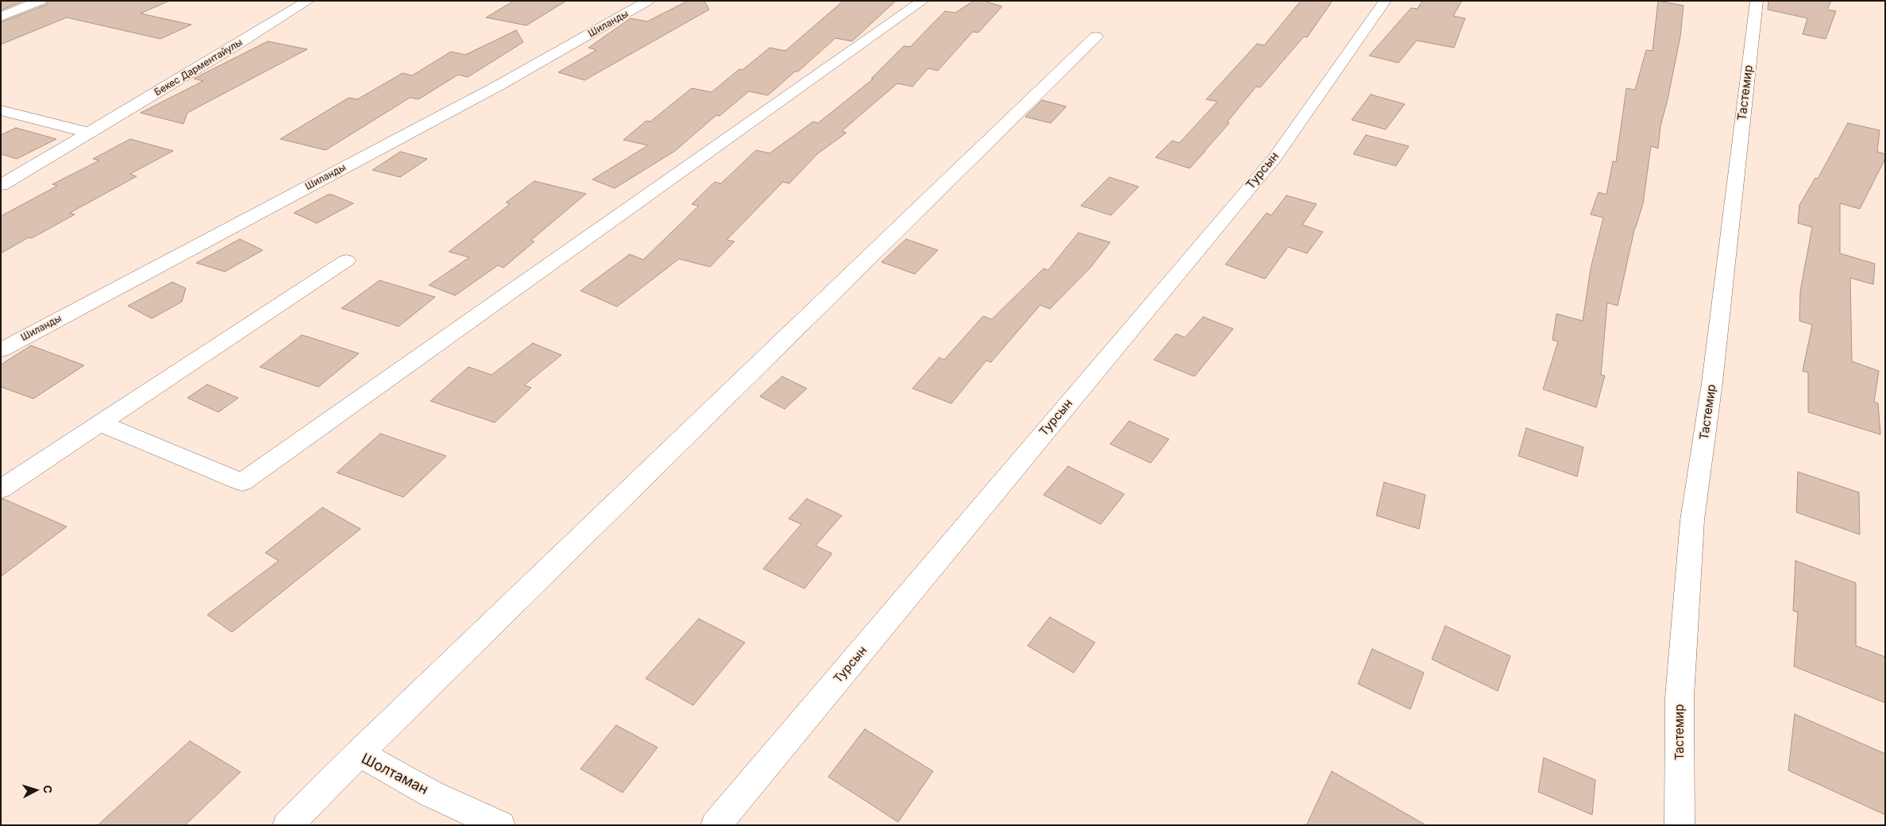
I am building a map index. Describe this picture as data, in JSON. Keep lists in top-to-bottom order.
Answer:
{
  "streets": {
    "street": [
      "Шиланды",
      "Бекес Дарментайулы",
      "Тастемир",
      "Турсын",
      "Шолтаман"
    ]
  },
  "north": "right"
}
